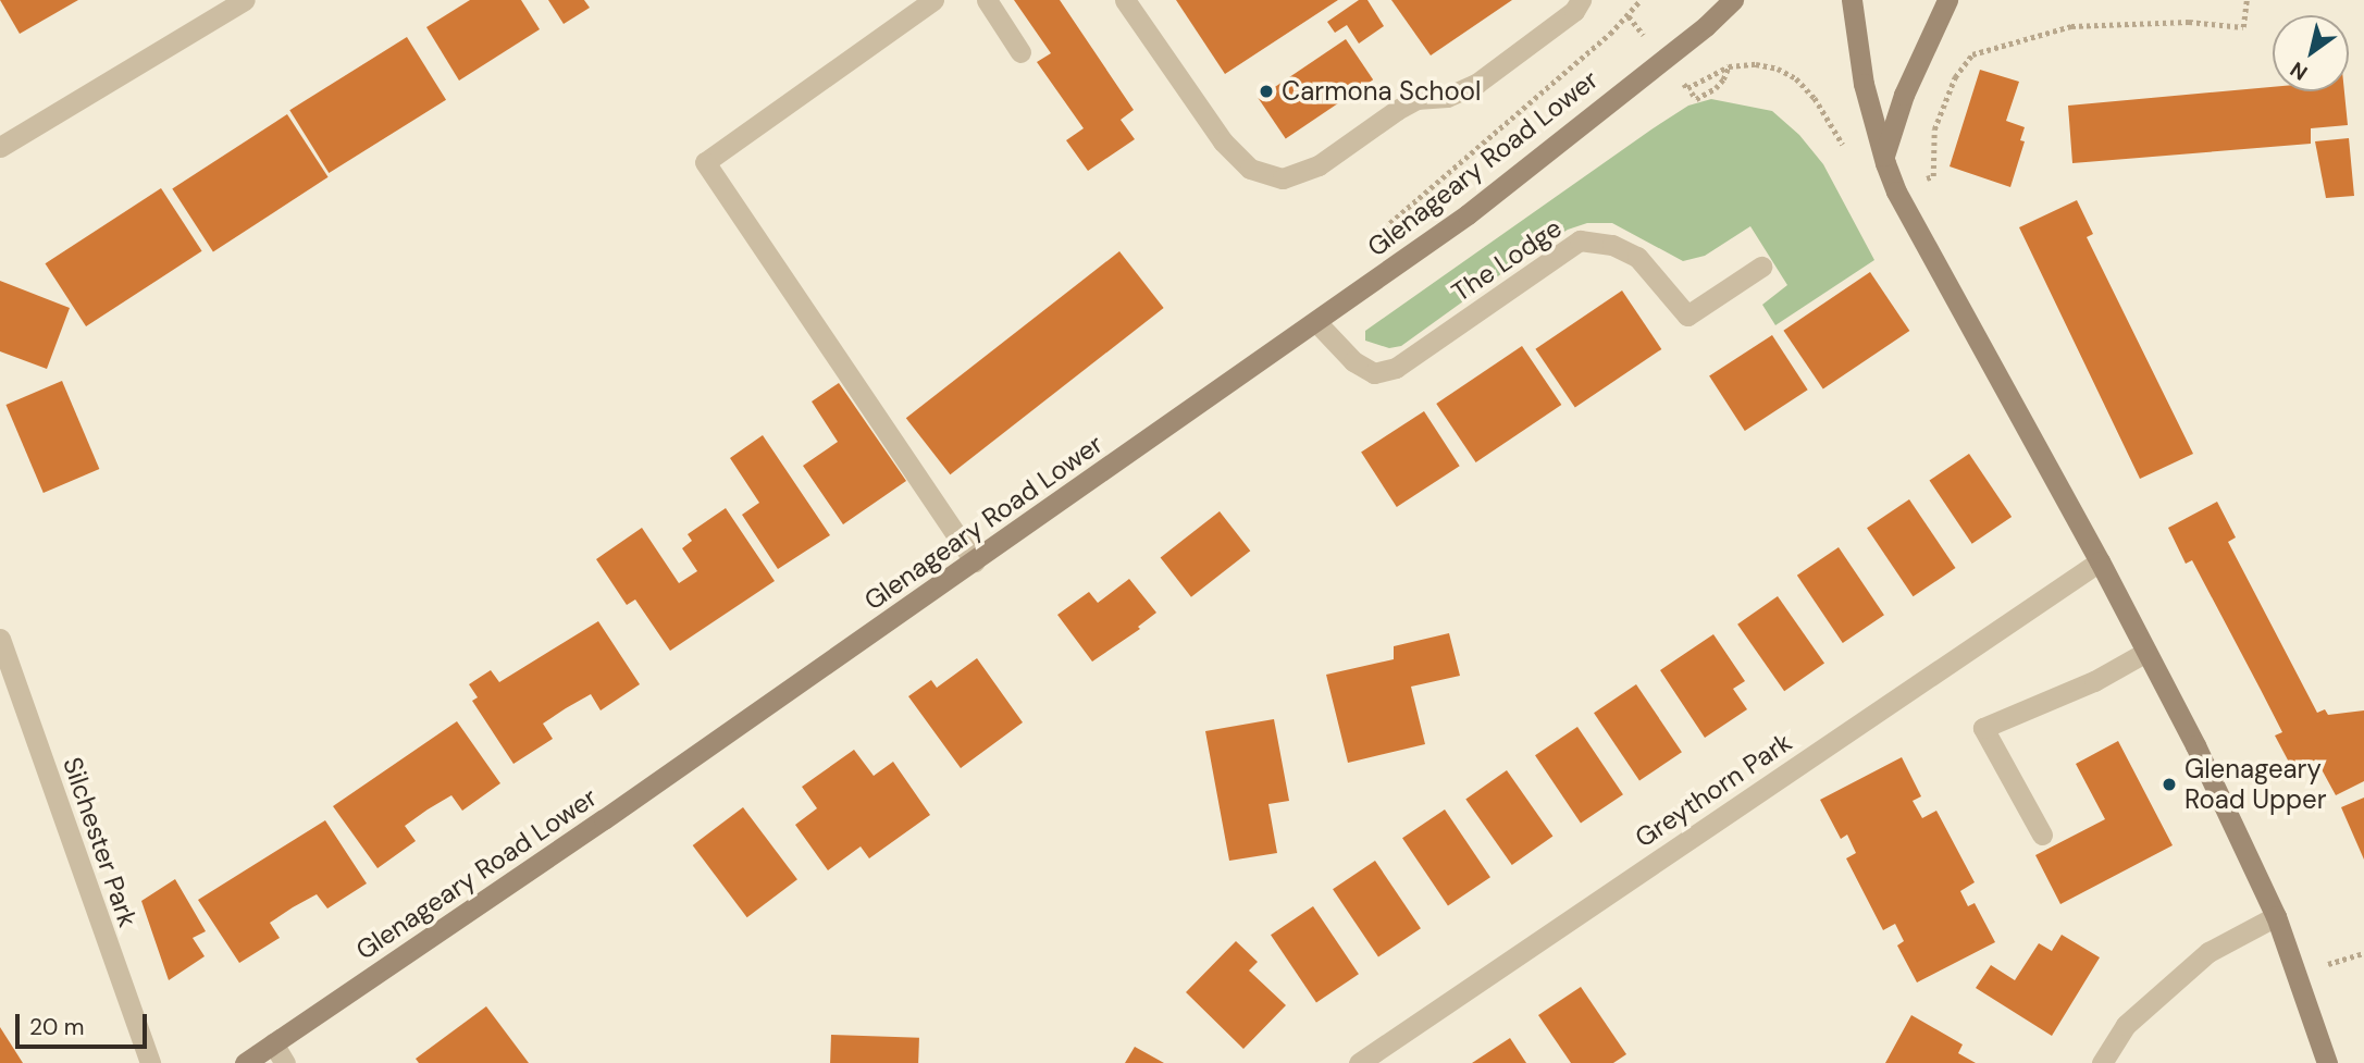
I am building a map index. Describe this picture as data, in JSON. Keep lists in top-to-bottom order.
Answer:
{
  "streets": {
    "main road": ["Glenageary Road Lower"],
    "street": ["The Lodge", "Greythorn Park", "Silchester Park"]
  },
  "crossings": [
    ["Glenageary Road Lower", "The Lodge"]
  ],
  "places": ["Carmona School", "Glenageary Road Upper"],
  "scale_bar": "20 m",
  "north": "bottom left"
}
